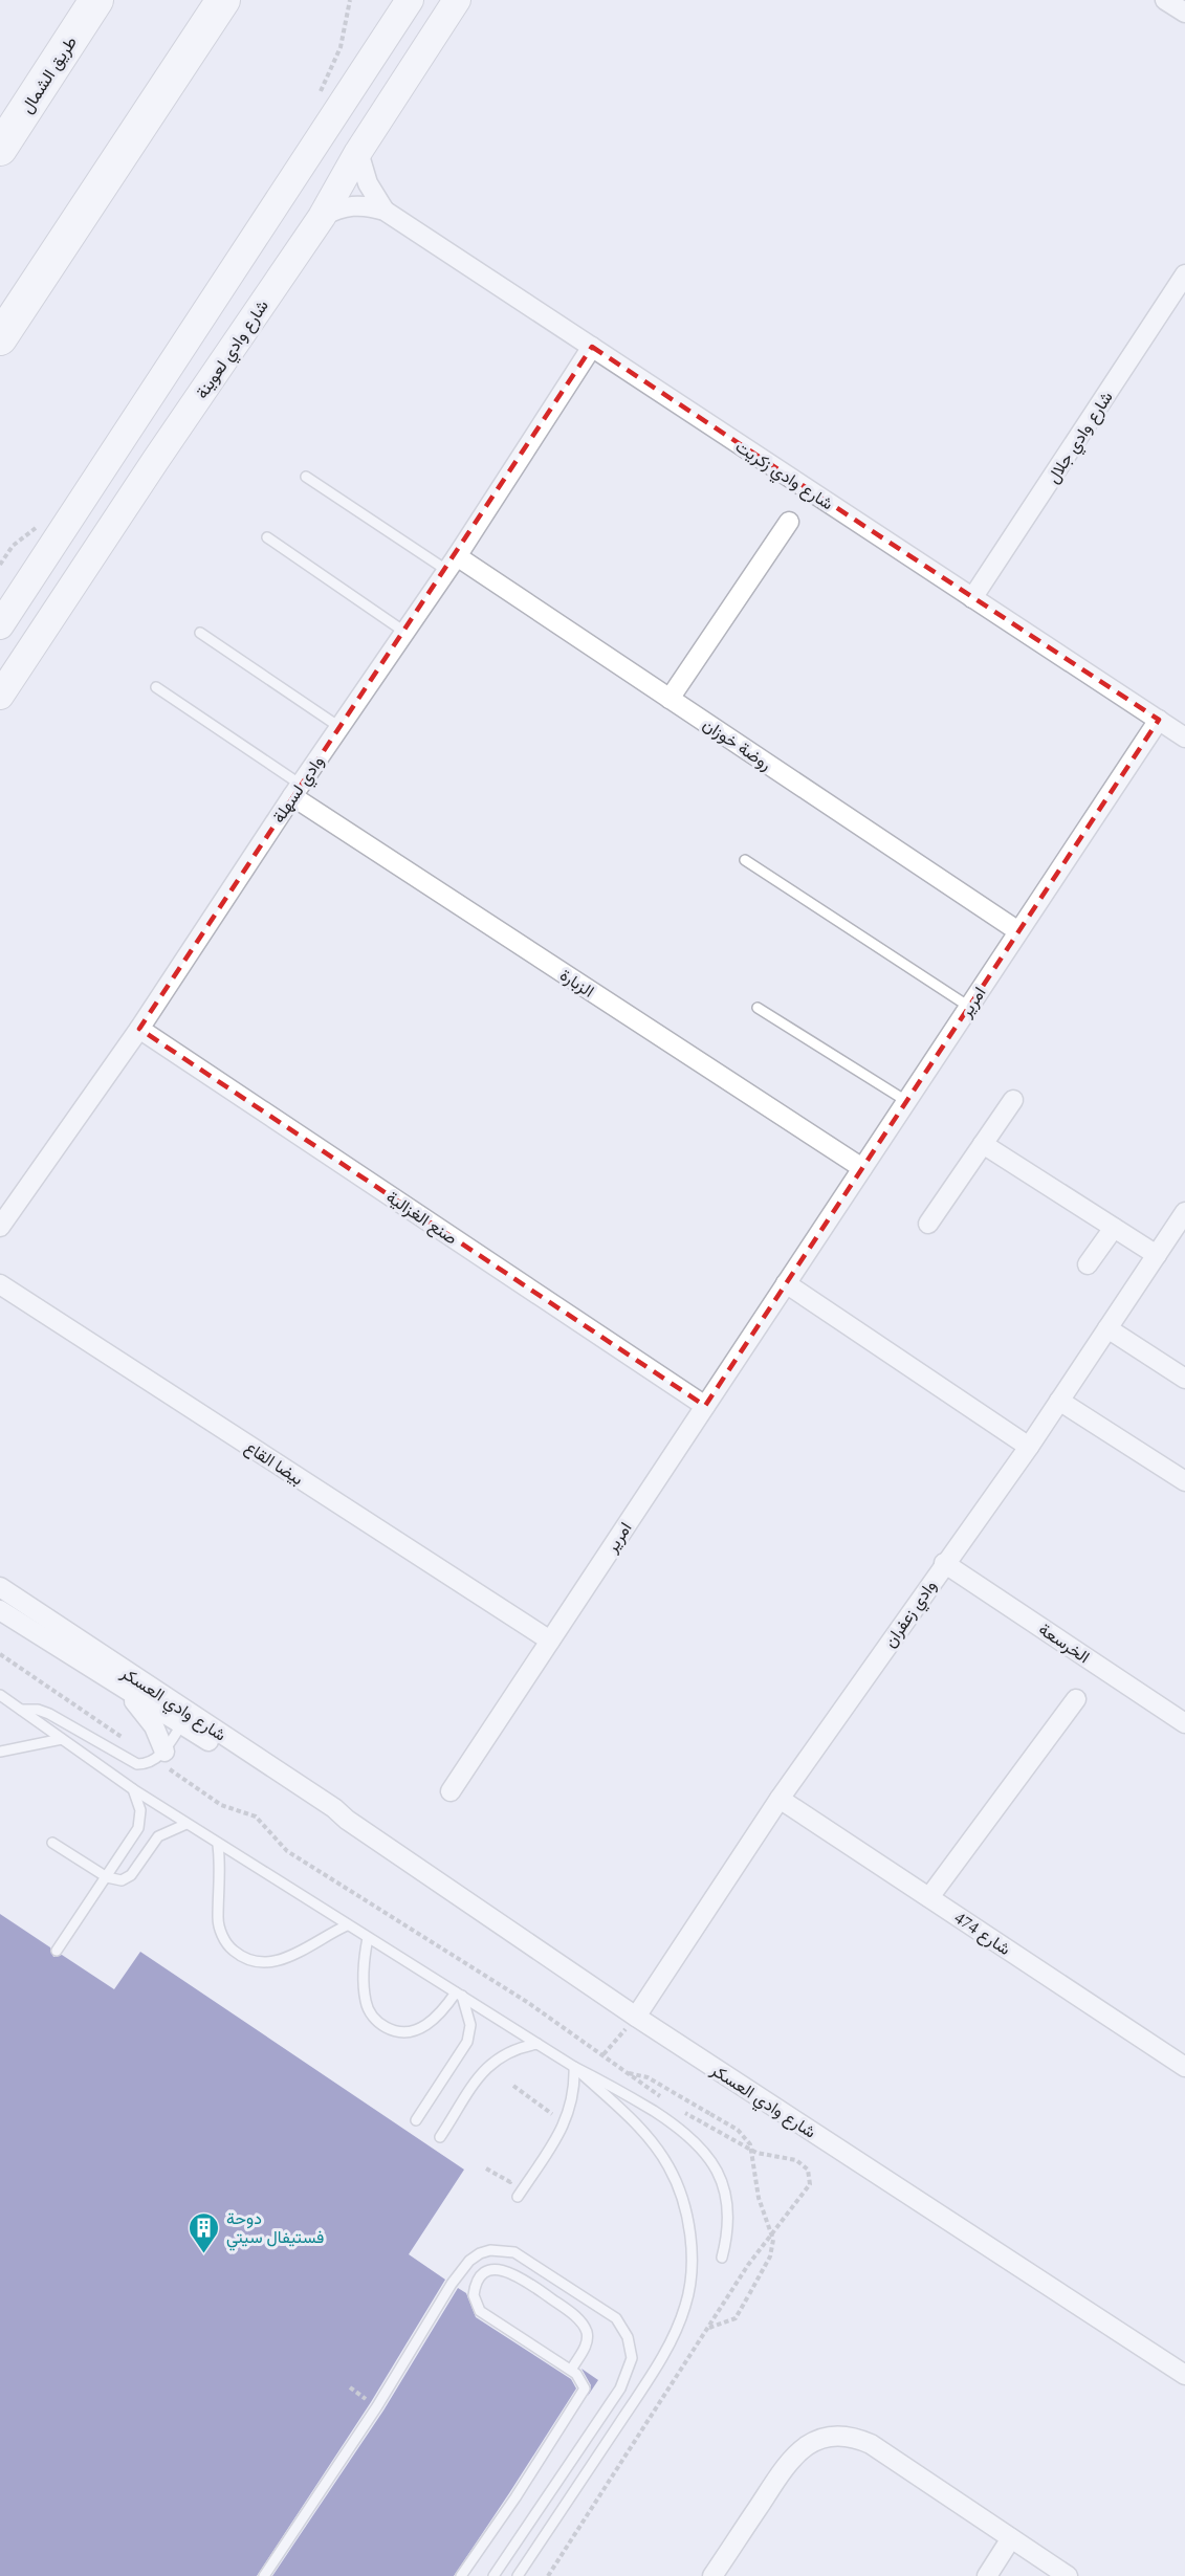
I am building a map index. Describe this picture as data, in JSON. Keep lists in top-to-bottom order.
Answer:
{
  "streets": {
    "highway": ["طريق الشمال"],
    "main road": ["شارع وادي لعوينة"],
    "street": [
      "شارع وادي جلال",
      "شارع وادي زكريت",
      "روضة خوزان",
      "وادي لسهلة",
      "الزبارة",
      "امرير",
      "صنع الغزالية",
      "بيضا القاع",
      "وادي زعفران",
      "الخرسعة",
      "شارع وادي العسكر",
      "شارع 474"
    ]
  },
  "crossings": [
    ["شارع وادي لعوينة", "شارع وادي زكريت"],
    ["شارع وادي جلال", "شارع وادي زكريت"],
    ["شارع وادي زكريت", "وادي لسهلة"],
    ["شارع وادي زكريت", "امرير"],
    ["روضة خوزان", "وادي لسهلة"],
    ["روضة خوزان", "امرير"],
    ["وادي لسهلة", "الزبارة"],
    ["وادي لسهلة", "صنع الغزالية"],
    ["الزبارة", "امرير"],
    ["امرير", "صنع الغزالية"],
    ["امرير", "بيضا القاع"],
    ["وادي زعفران", "الخرسعة"],
    ["وادي زعفران", "شارع وادي العسكر"],
    ["وادي زعفران", "شارع 474"]
  ],
  "places": {
    "building": ["دوحة فستيفال سيتي"]
  }
}
